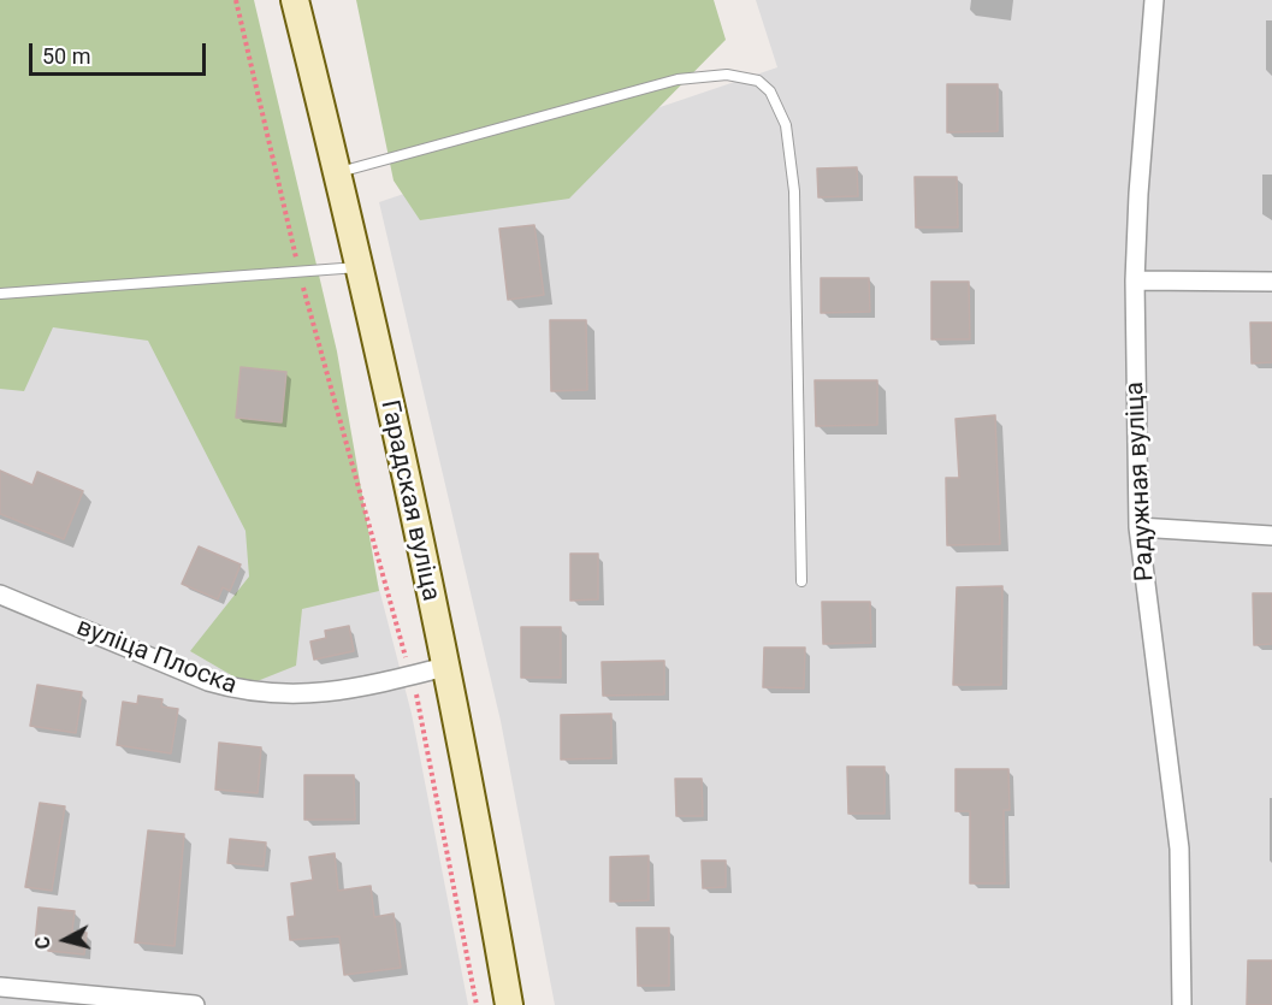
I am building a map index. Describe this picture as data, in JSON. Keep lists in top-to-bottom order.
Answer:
{
  "streets": {
    "main road": ["Гарадская вуліца"],
    "street": ["Радужная вуліца", "вуліца Плоска"]
  },
  "crossings": [
    ["Гарадская вуліца", "вуліца Плоска"]
  ],
  "scale_bar": "50 m",
  "north": "left"
}
